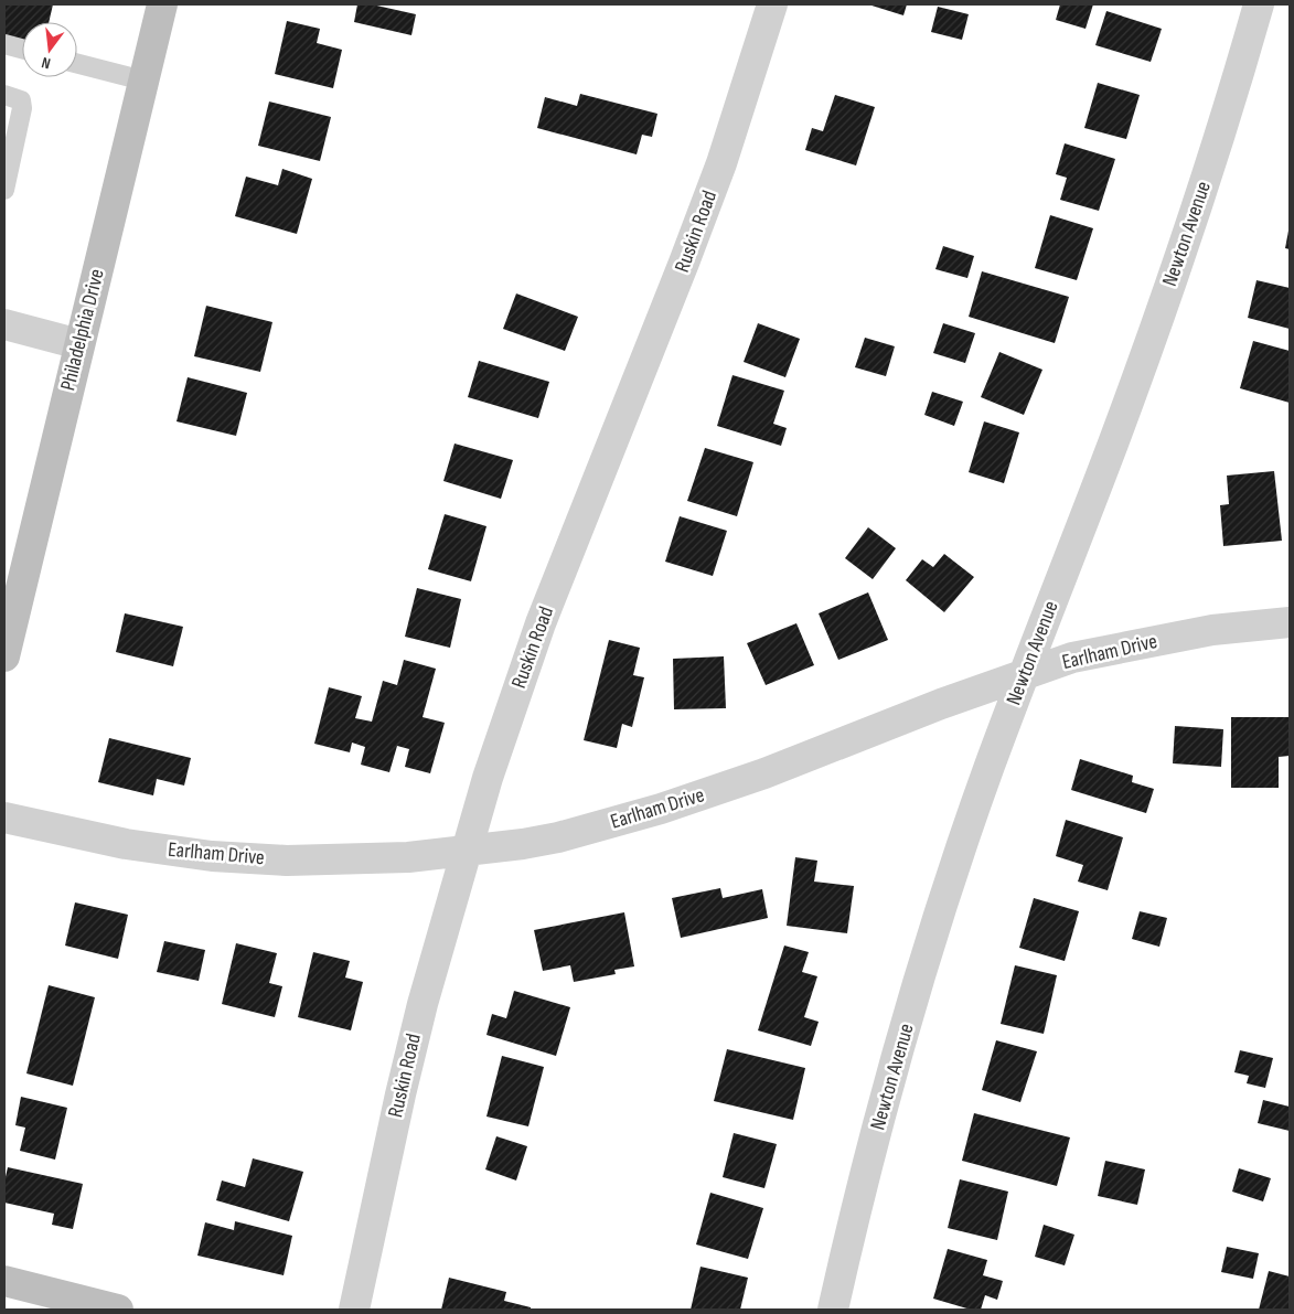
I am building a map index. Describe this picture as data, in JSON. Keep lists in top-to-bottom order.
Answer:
{
  "streets": {
    "main road": ["Philadelphia Drive"],
    "street": ["Ruskin Road", "Newton Avenue", "Earlham Drive"]
  },
  "crossings": [
    ["Ruskin Road", "Earlham Drive"],
    ["Newton Avenue", "Earlham Drive"]
  ],
  "north": "bottom"
}
